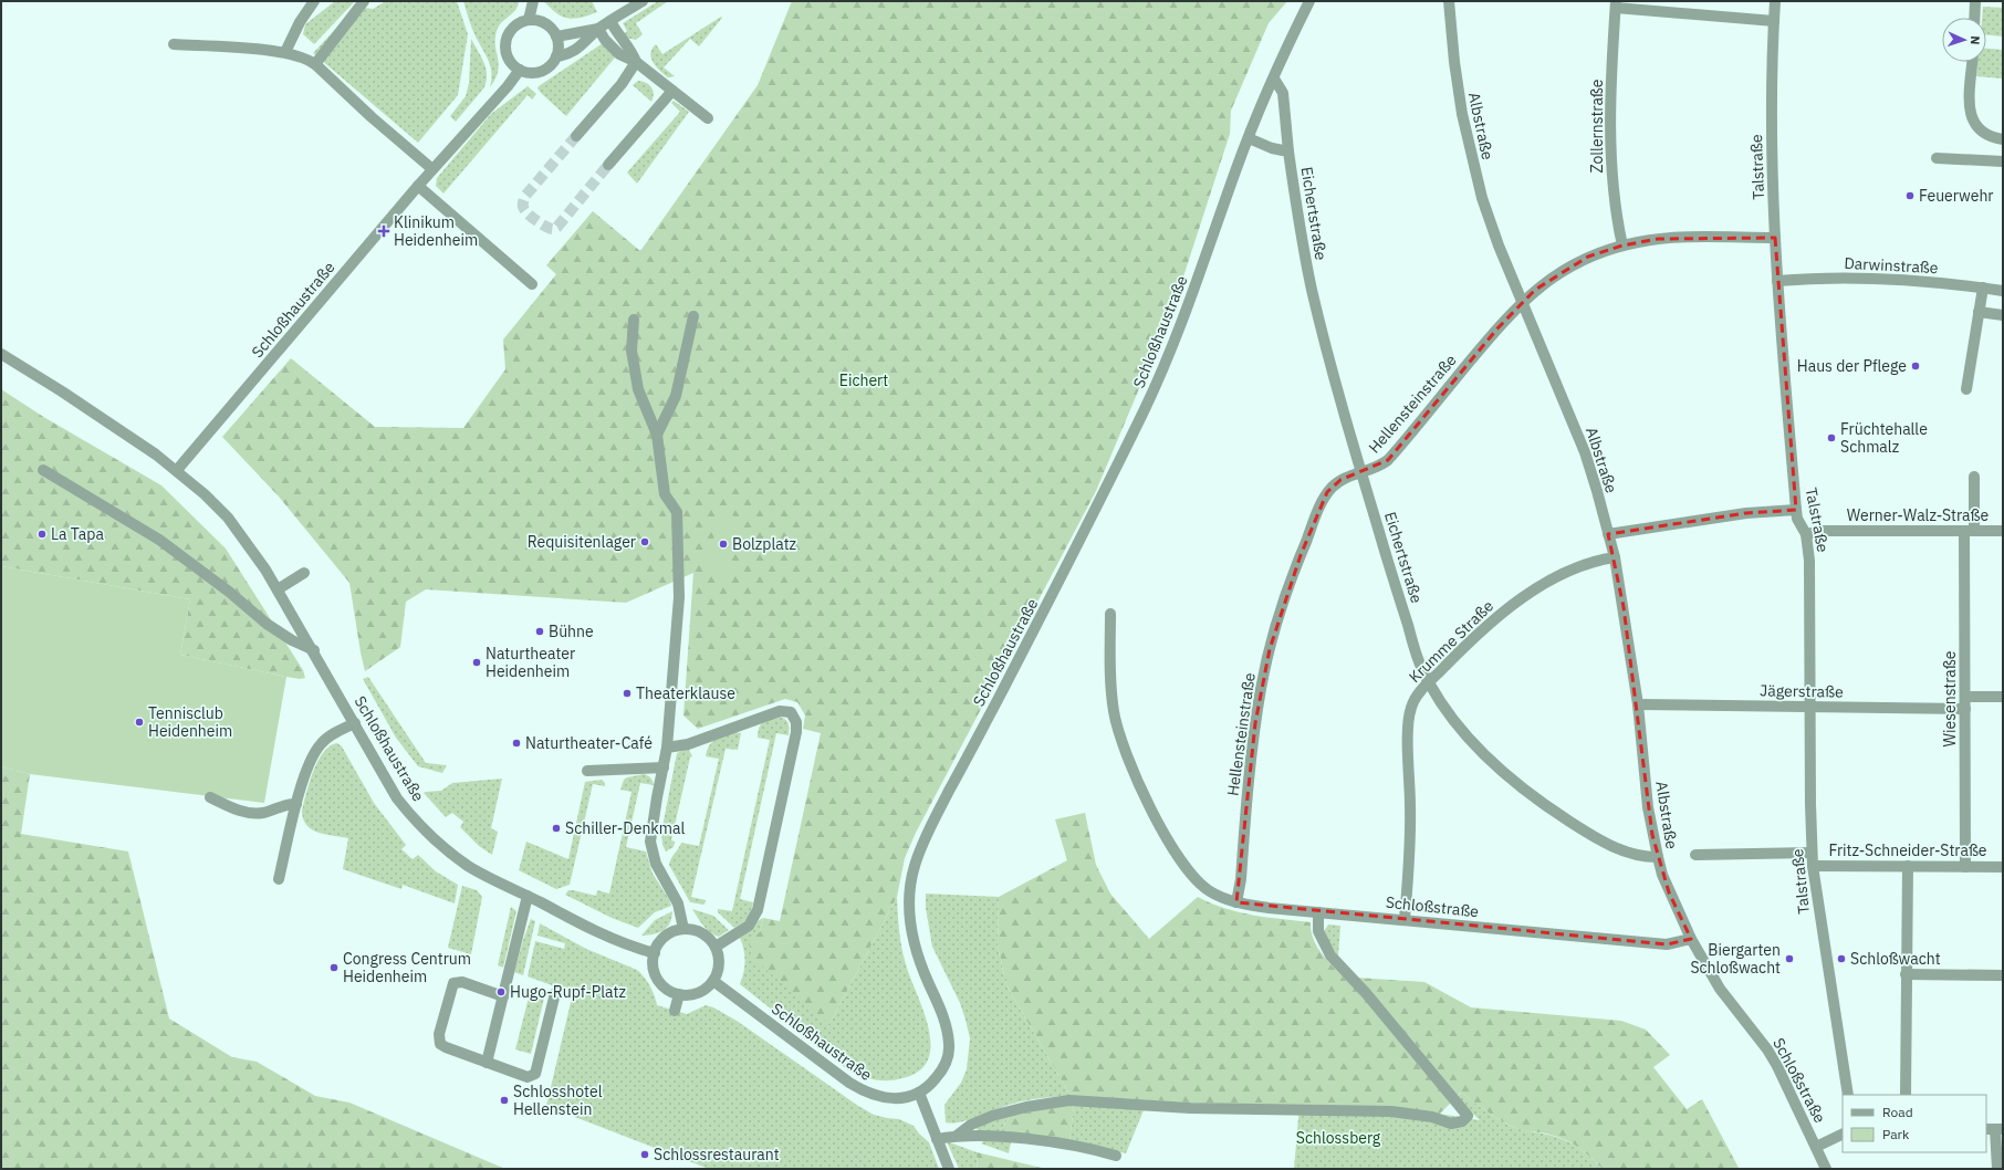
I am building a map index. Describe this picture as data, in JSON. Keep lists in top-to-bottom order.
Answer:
{
  "streets": {
    "street": [
      "Albstraße",
      "Zollernstraße",
      "Talstraße",
      "Eichertstraße",
      "Darwinstraße",
      "Schloßhaustraße",
      "Hellensteinstraße",
      "Werner-Walz-Straße",
      "Krumme Straße",
      "Jägerstraße",
      "Wiesenstraße",
      "Fritz-Schneider-Straße",
      "Schloßstraße"
    ]
  },
  "crossings": [
    ["Albstraße", "Eichertstraße"],
    ["Albstraße", "Hellensteinstraße"],
    ["Albstraße", "Krumme Straße"],
    ["Albstraße", "Jägerstraße"],
    ["Albstraße", "Schloßstraße"],
    ["Zollernstraße", "Talstraße"],
    ["Zollernstraße", "Hellensteinstraße"],
    ["Talstraße", "Darwinstraße"],
    ["Talstraße", "Hellensteinstraße"],
    ["Talstraße", "Werner-Walz-Straße"],
    ["Talstraße", "Jägerstraße"],
    ["Talstraße", "Fritz-Schneider-Straße"],
    ["Eichertstraße", "Schloßhaustraße"],
    ["Eichertstraße", "Hellensteinstraße"],
    ["Eichertstraße", "Krumme Straße"],
    ["Hellensteinstraße", "Schloßstraße"],
    ["Werner-Walz-Straße", "Wiesenstraße"],
    ["Krumme Straße", "Schloßstraße"],
    ["Jägerstraße", "Wiesenstraße"],
    ["Wiesenstraße", "Fritz-Schneider-Straße"]
  ],
  "parks": ["Eichert", "Schlossberg"],
  "places": {
    "other": [
      "Feuerwehr",
      "Haus der Pflege",
      "Früchtehalle Schmalz",
      "La Tapa",
      "Requisitenlager",
      "Bolzplatz",
      "Bühne",
      "Naturtheater Heidenheim",
      "Theaterklause",
      "Tennisclub Heidenheim",
      "Naturtheater-Café",
      "Schiller-Denkmal",
      "Biergarten Schloßwacht",
      "Schloßwacht",
      "Congress Centrum Heidenheim",
      "Hugo-Rupf-Platz",
      "Schlosshotel Hellenstein",
      "Schlossrestaurant"
    ],
    "health": ["Klinikum Heidenheim"]
  },
  "legend": ["Road", "Park"],
  "north": "right"
}
